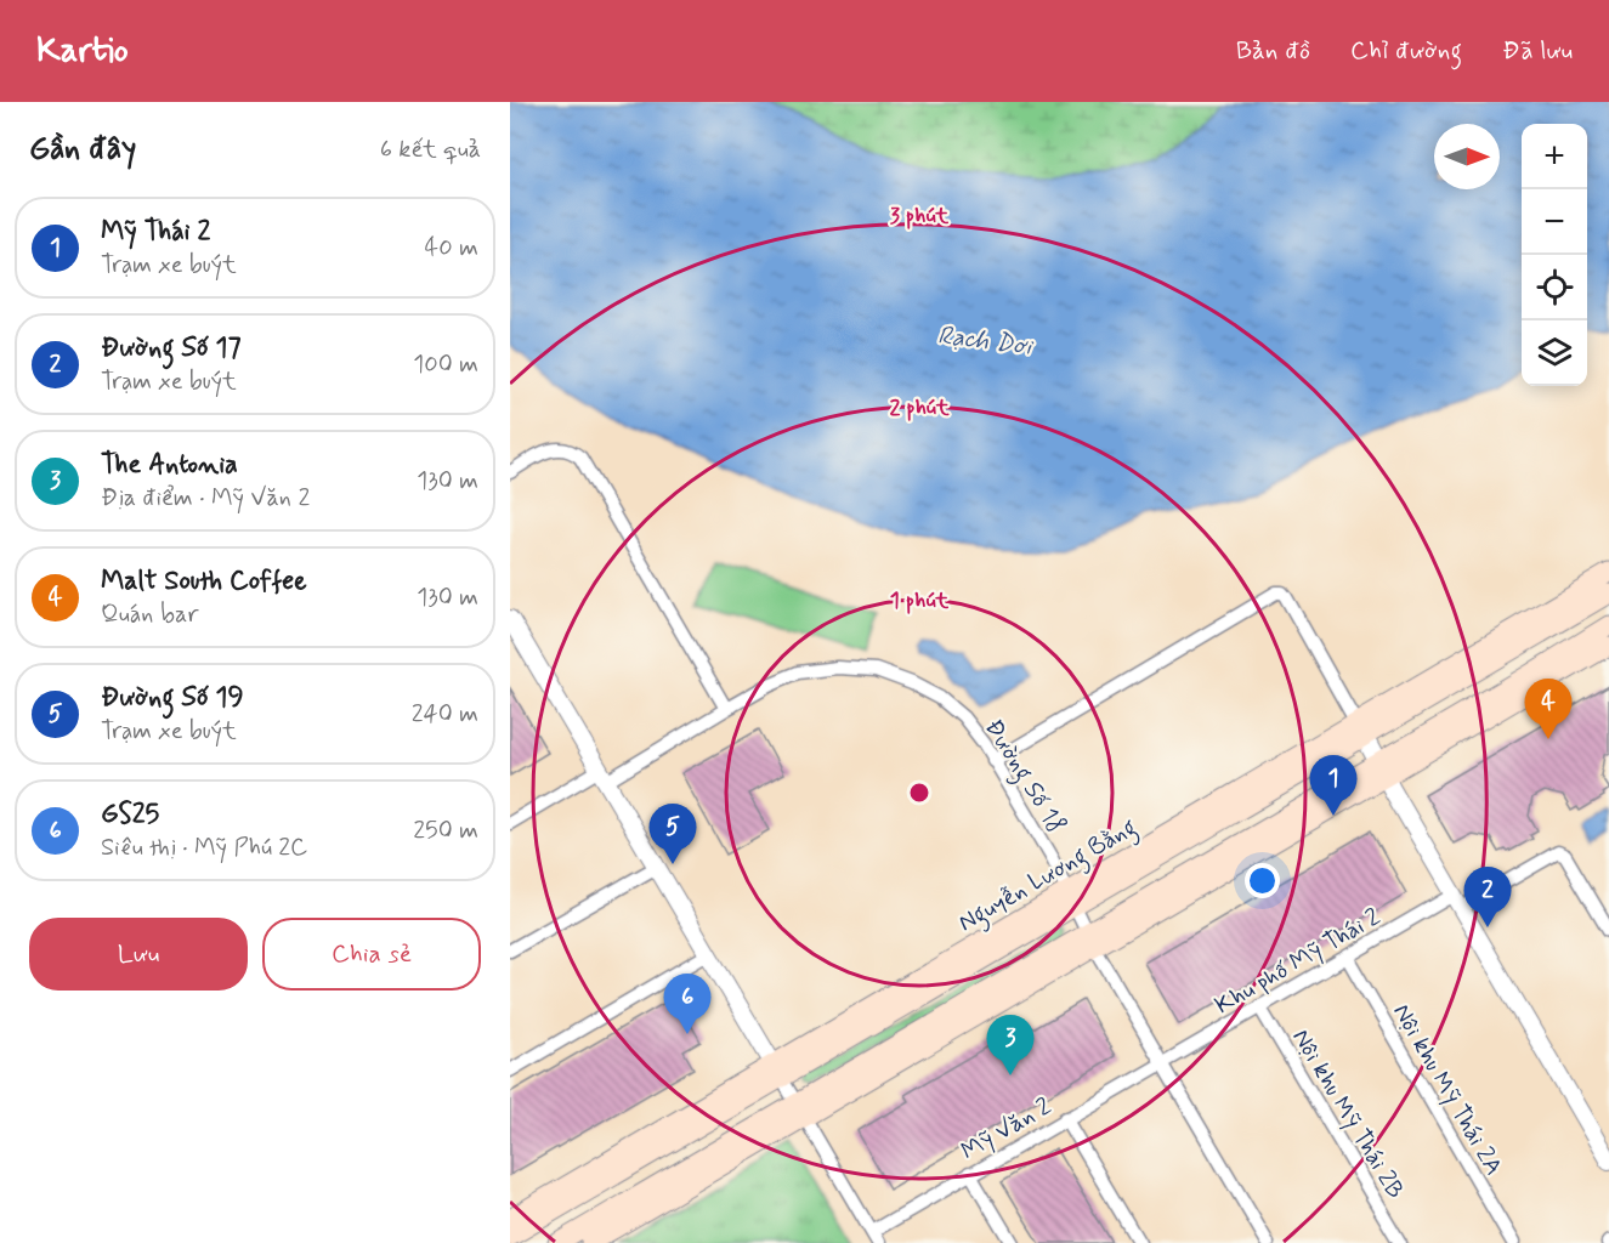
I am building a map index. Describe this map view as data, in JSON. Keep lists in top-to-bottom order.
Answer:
{
  "streets": {
    "main road": ["Nguyễn Lương Bằng"],
    "street": [
      "Đường Số 18",
      "Khu phố Mỹ Thái 2",
      "Nội khu Mỹ Thái 2A",
      "Nội khu Mỹ Thái 2B",
      "Mỹ Văn 2"
    ]
  },
  "crossings": [
    ["Đường Số 18", "Nguyễn Lương Bằng"],
    ["Đường Số 18", "Khu phố Mỹ Thái 2"],
    ["Đường Số 18", "Mỹ Văn 2"],
    ["Khu phố Mỹ Thái 2", "Nội khu Mỹ Thái 2A"],
    ["Khu phố Mỹ Thái 2", "Nội khu Mỹ Thái 2B"],
    ["Khu phố Mỹ Thái 2", "Mỹ Văn 2"]
  ],
  "water": ["Rạch Dơi"],
  "north": "right",
  "page": {
    "header": "Kartio",
    "nav": ["Bản đồ", "Chỉ đường", "Đã lưu"],
    "heading": ["Gần đây", "6 kết quả"],
    "map_buttons": ["+", "−"],
    "list": [
      {
        "mark": "1",
        "name": "Mỹ Thái 2",
        "note": "Trạm xe buýt",
        "value": "40 m"
      },
      {
        "mark": "2",
        "name": "Đường Số 17",
        "note": "Trạm xe buýt",
        "value": "100 m"
      },
      {
        "mark": "3",
        "name": "The Antonia",
        "note": "Địa điểm · Mỹ Văn 2",
        "value": "130 m"
      },
      {
        "mark": "4",
        "name": "Malt South Coffee",
        "note": "Quán bar",
        "value": "130 m"
      },
      {
        "mark": "5",
        "name": "Đường Số 19",
        "note": "Trạm xe buýt",
        "value": "240 m"
      },
      {
        "mark": "6",
        "name": "GS25",
        "note": "Siêu thị · Mỹ Phú 2C",
        "value": "250 m"
      }
    ],
    "pins": [
      "4",
      "1",
      "5",
      "2",
      "6",
      "3"
    ],
    "buttons": ["Lưu", "Chia sẻ"]
  },
  "rings": ["3 phút", "2 phút", "1 phút"]
}
